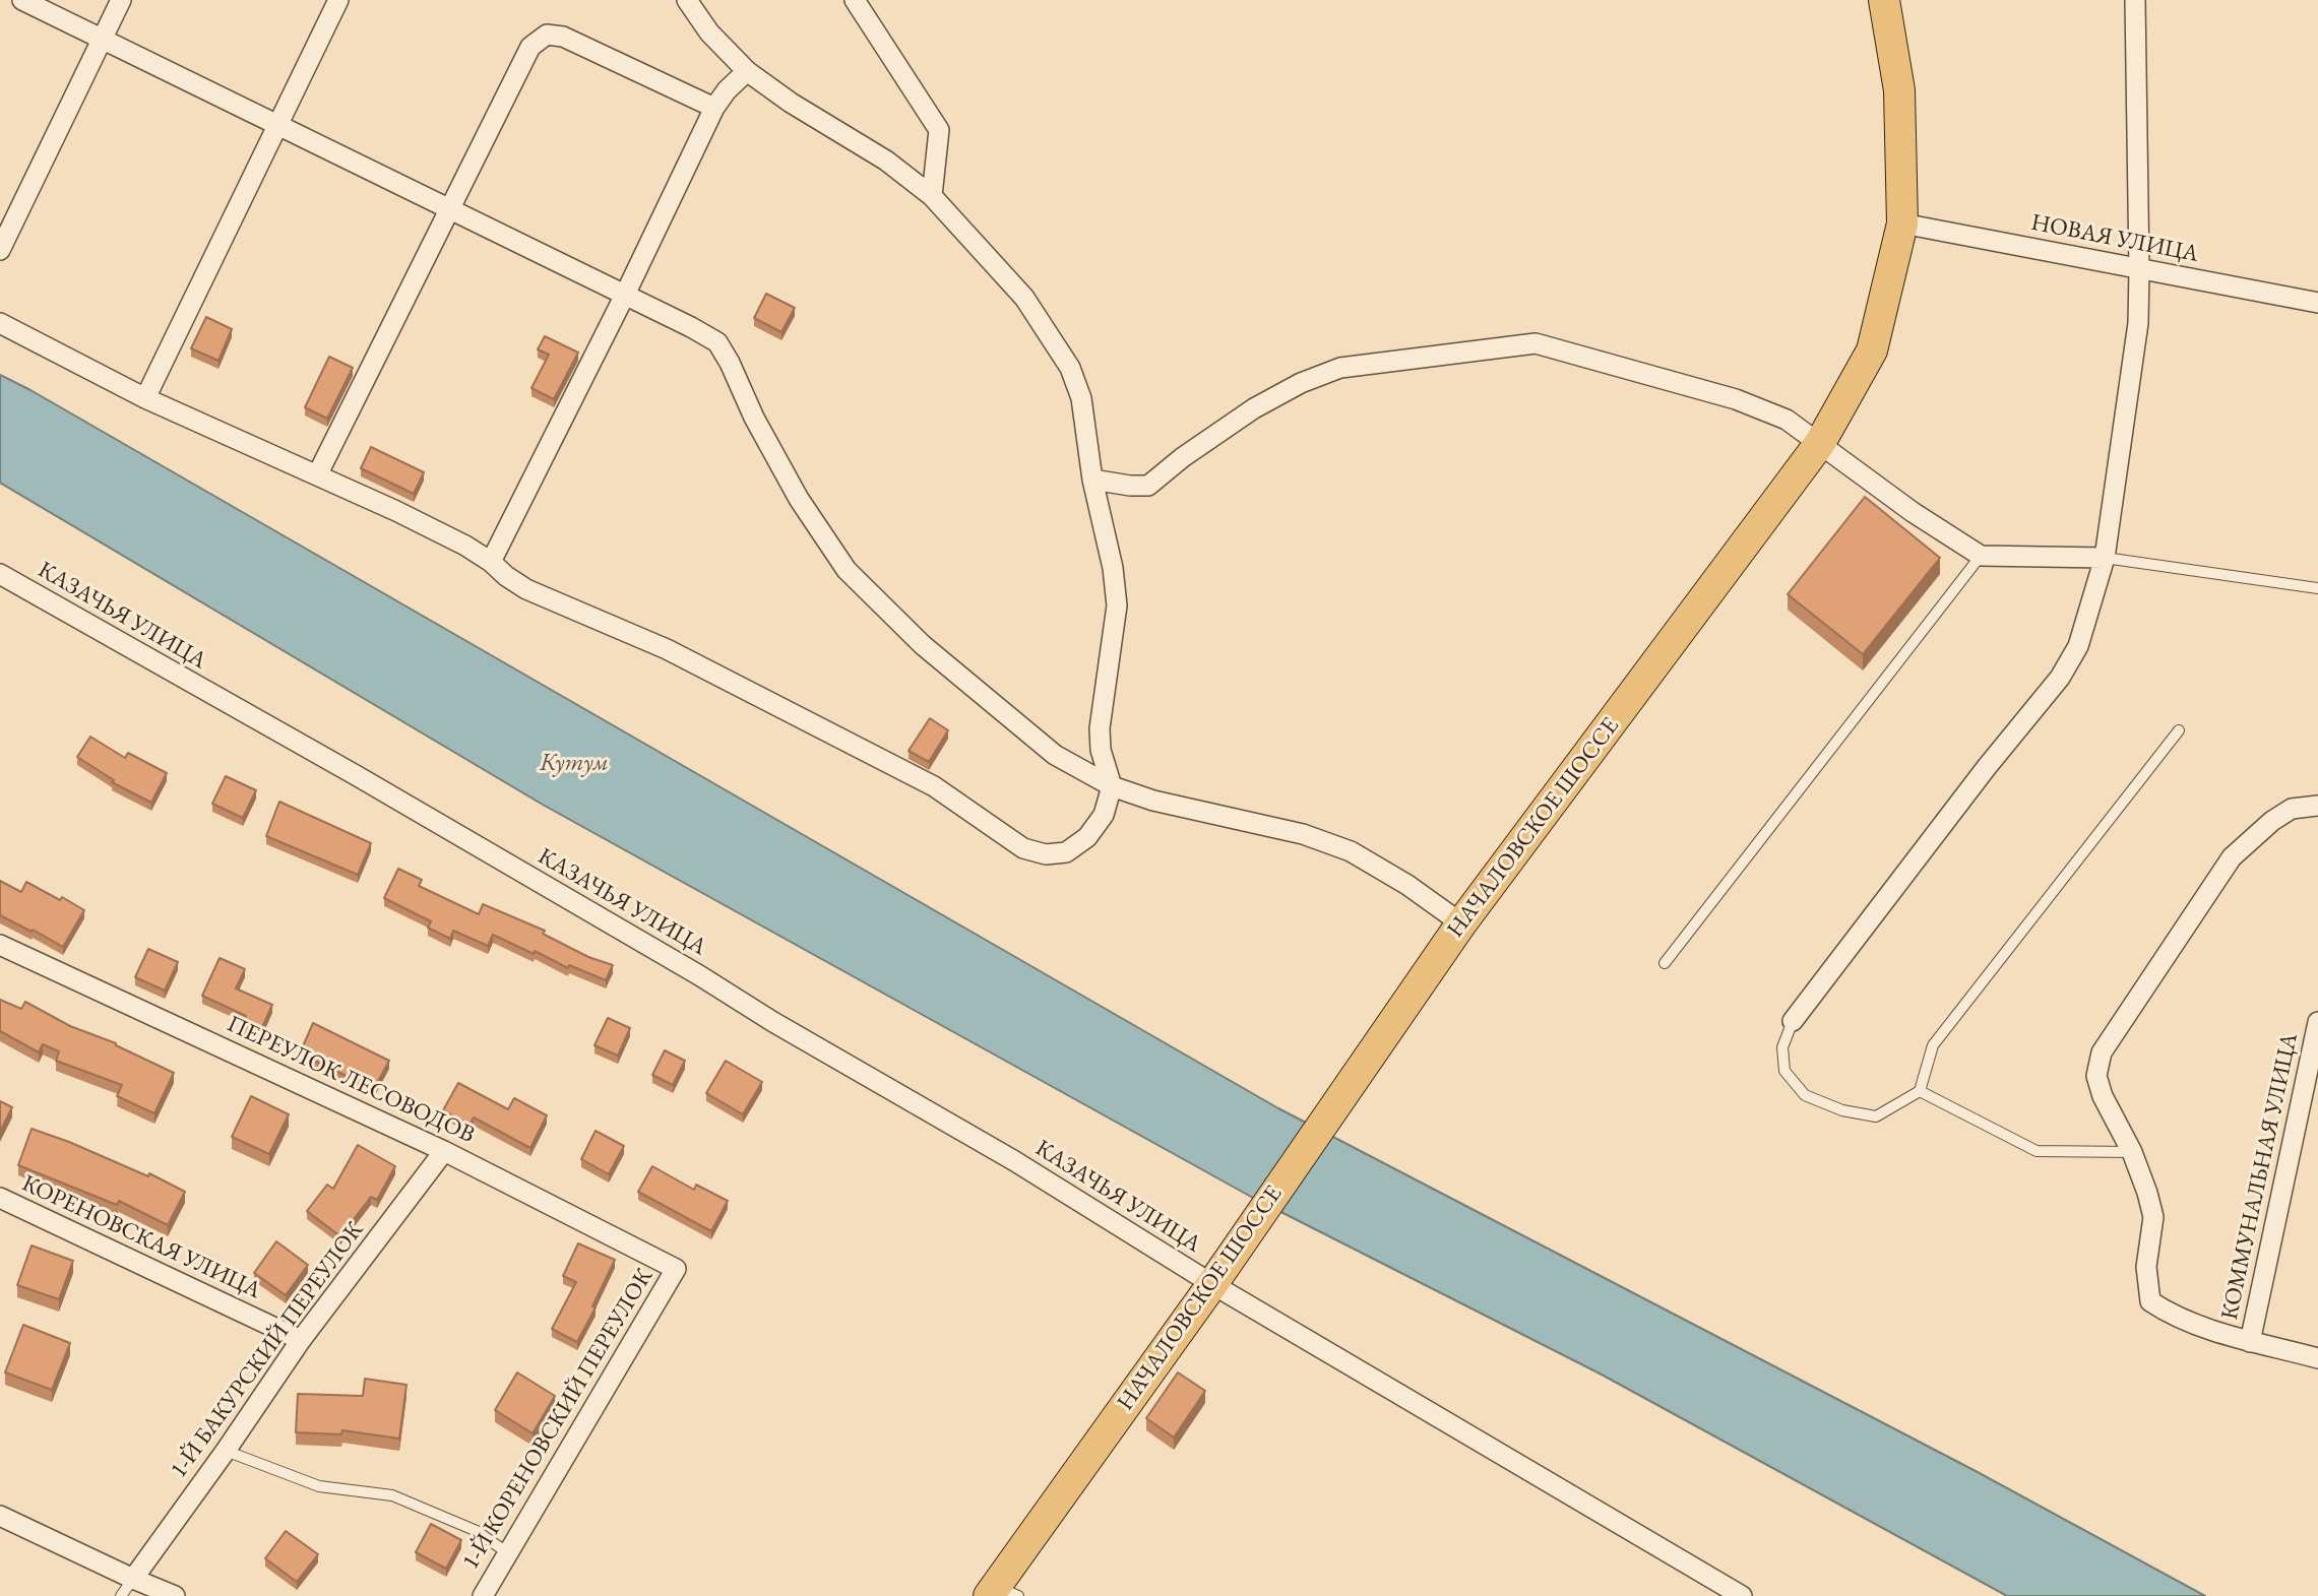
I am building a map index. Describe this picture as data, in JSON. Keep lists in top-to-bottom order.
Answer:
{
  "streets": {
    "main road": ["НАЧАЛОВСКОЕ ШОССЕ"],
    "street": [
      "НОВАЯ УЛИЦА",
      "КАЗАЧЬЯ УЛИЦА",
      "ПЕРЕУЛОК ЛЕСОВОДОВ",
      "КОММУНАЛЬНАЯ УЛИЦА",
      "КОРЕНОВСКАЯ УЛИЦА",
      "1-Й БАКУРСКИЙ ПЕРЕУЛОК",
      "1-Й КОРЕНОВСКИЙ ПЕРЕУЛОК"
    ]
  },
  "crossings": [
    ["НОВАЯ УЛИЦА", "НАЧАЛОВСКОЕ ШОССЕ"],
    ["КАЗАЧЬЯ УЛИЦА", "НАЧАЛОВСКОЕ ШОССЕ"],
    ["ПЕРЕУЛОК ЛЕСОВОДОВ", "1-Й БАКУРСКИЙ ПЕРЕУЛОК"],
    ["ПЕРЕУЛОК ЛЕСОВОДОВ", "1-Й КОРЕНОВСКИЙ ПЕРЕУЛОК"],
    ["КОРЕНОВСКАЯ УЛИЦА", "1-Й БАКУРСКИЙ ПЕРЕУЛОК"]
  ],
  "water": ["Кутум"]
}
